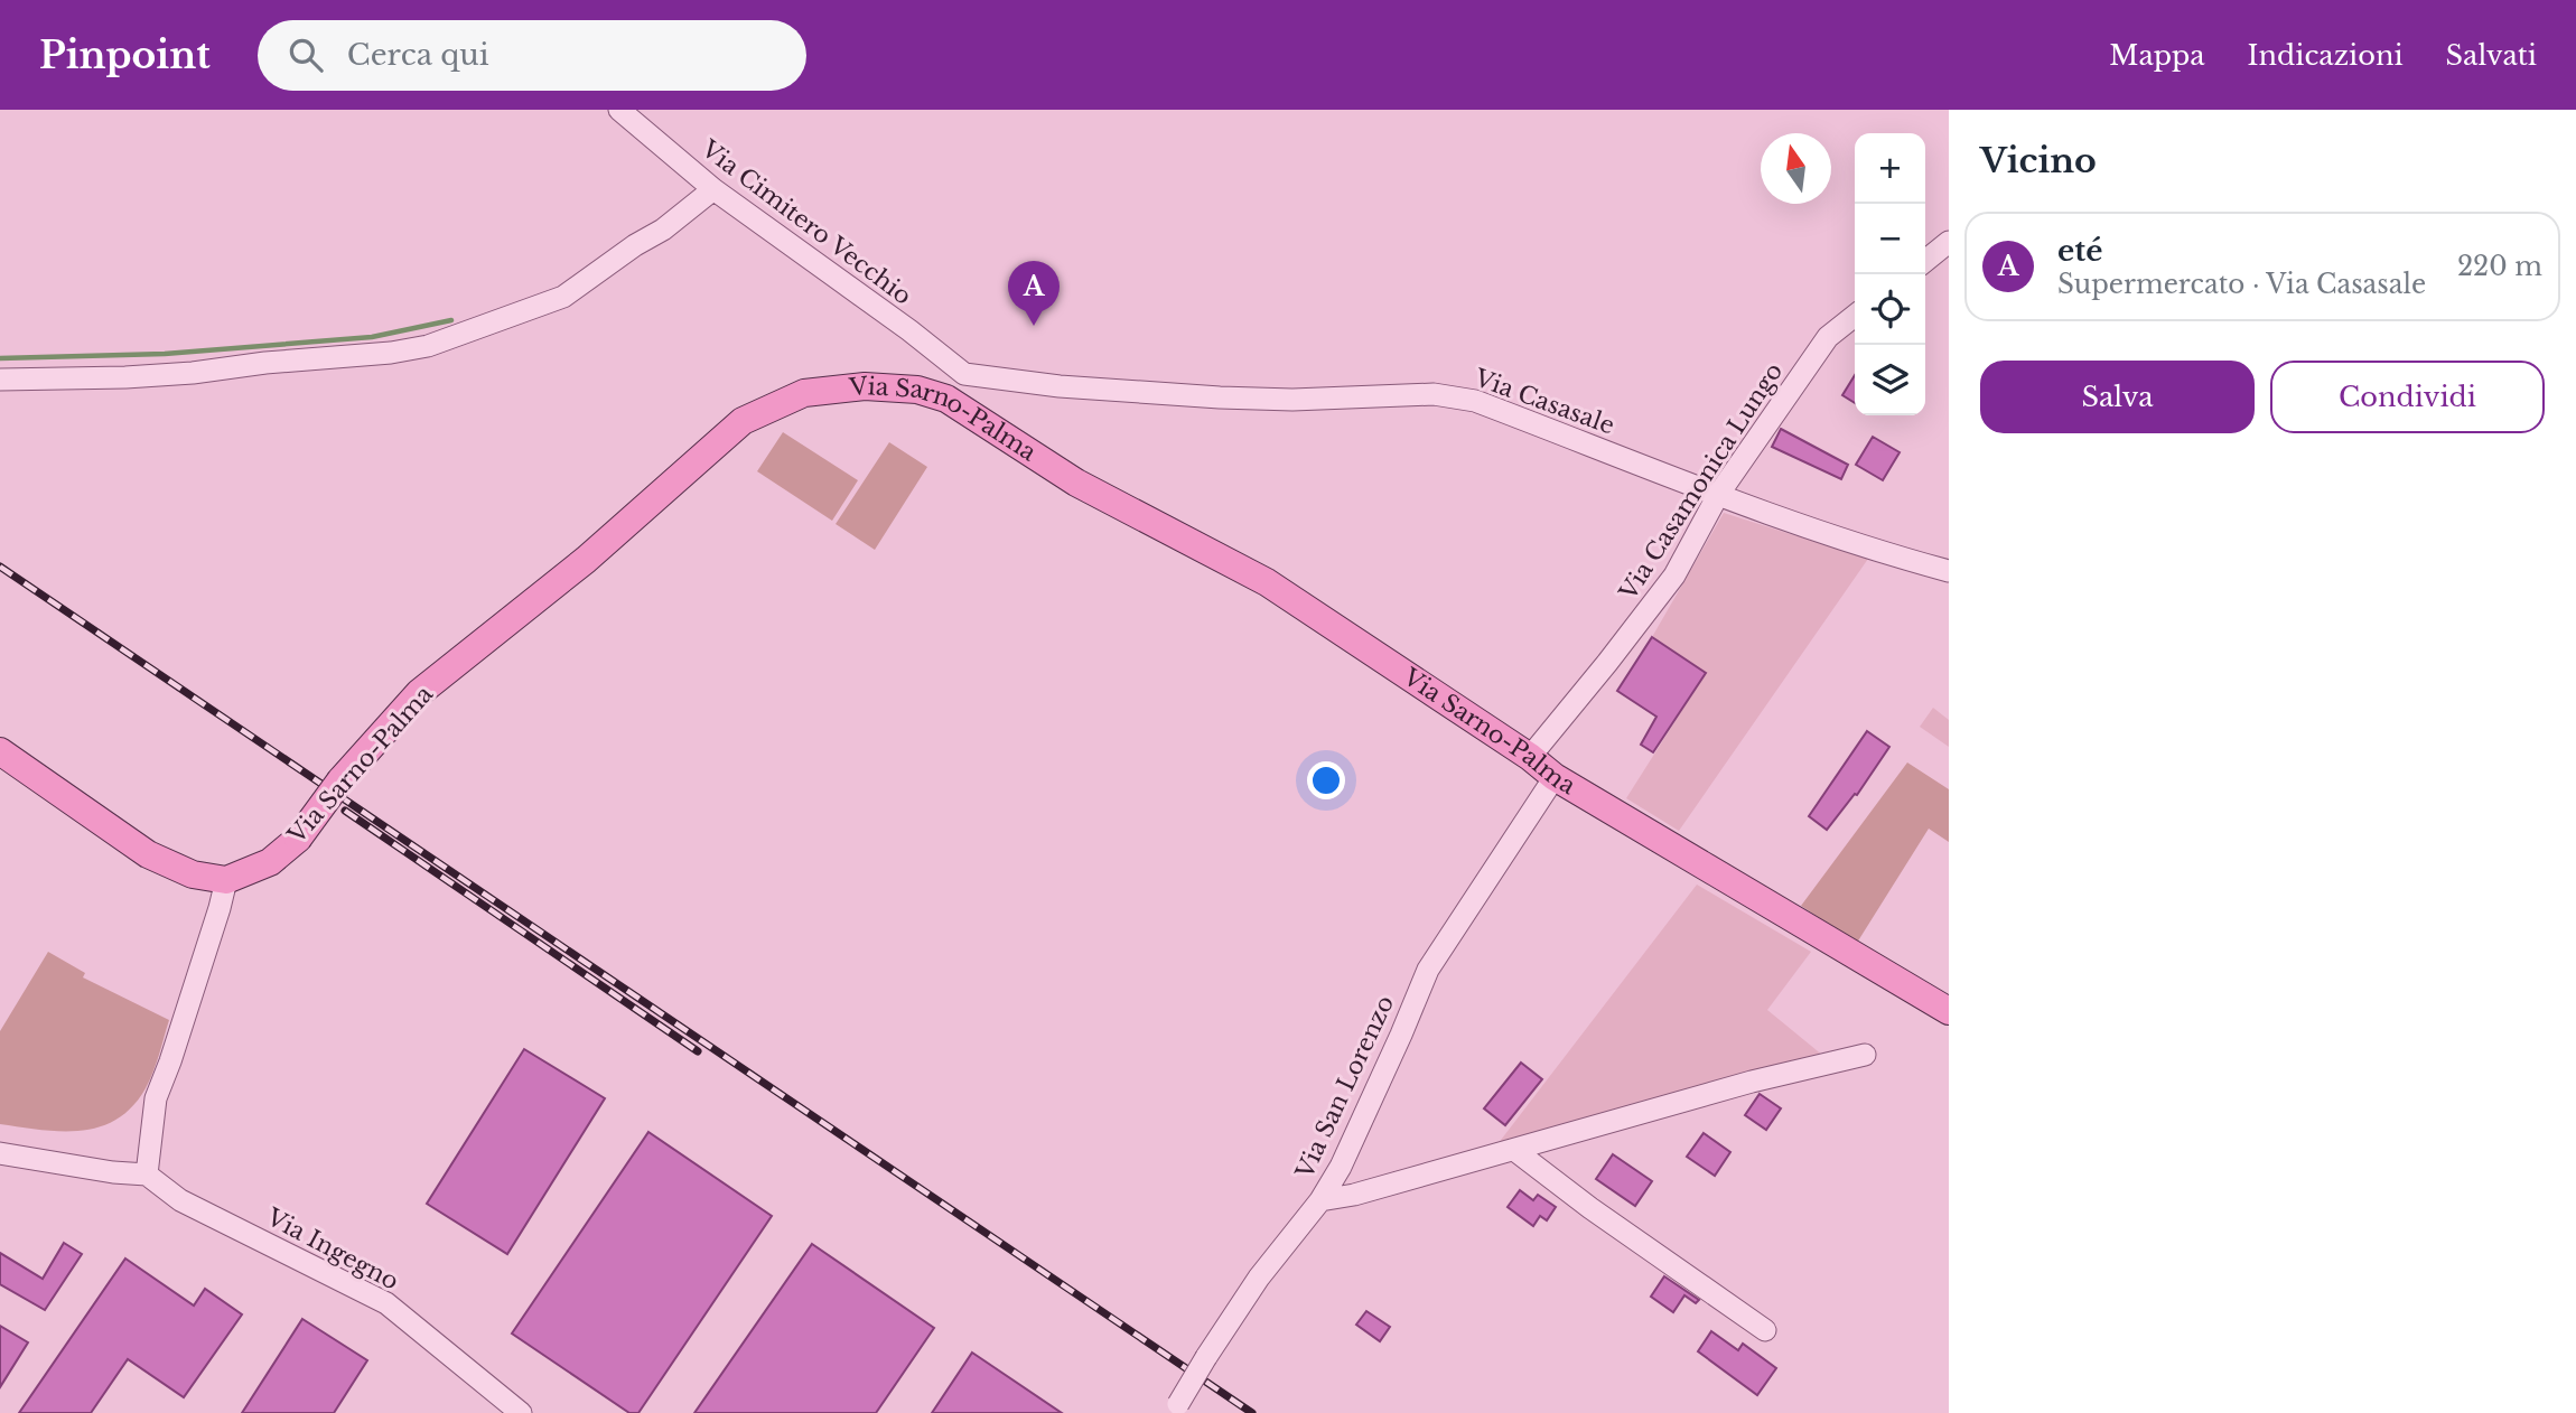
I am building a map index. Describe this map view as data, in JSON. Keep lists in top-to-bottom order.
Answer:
{
  "streets": {
    "main road": ["Via Sarno-Palma"],
    "street": [
      "Via Cimitero Vecchio",
      "Via Casasale",
      "Via Casamonica Lungo",
      "Via San Lorenzo",
      "Via Ingegno"
    ]
  },
  "crossings": [
    ["Via Cimitero Vecchio", "Via Casasale"],
    ["Via Casasale", "Via Casamonica Lungo"],
    ["Via Sarno-Palma", "Via Casamonica Lungo"],
    ["Via Sarno-Palma", "Via San Lorenzo"]
  ],
  "north": "top",
  "page": {
    "header": "Pinpoint",
    "search": "Cerca qui",
    "nav": ["Mappa", "Indicazioni", "Salvati"],
    "heading": "Vicino",
    "map_buttons": ["+", "−"],
    "list": [
      {
        "mark": "A",
        "name": "eté",
        "note": "Supermercato · Via Casasale",
        "value": "220 m"
      }
    ],
    "pins": "A",
    "buttons": ["Salva", "Condividi"]
  }
}
